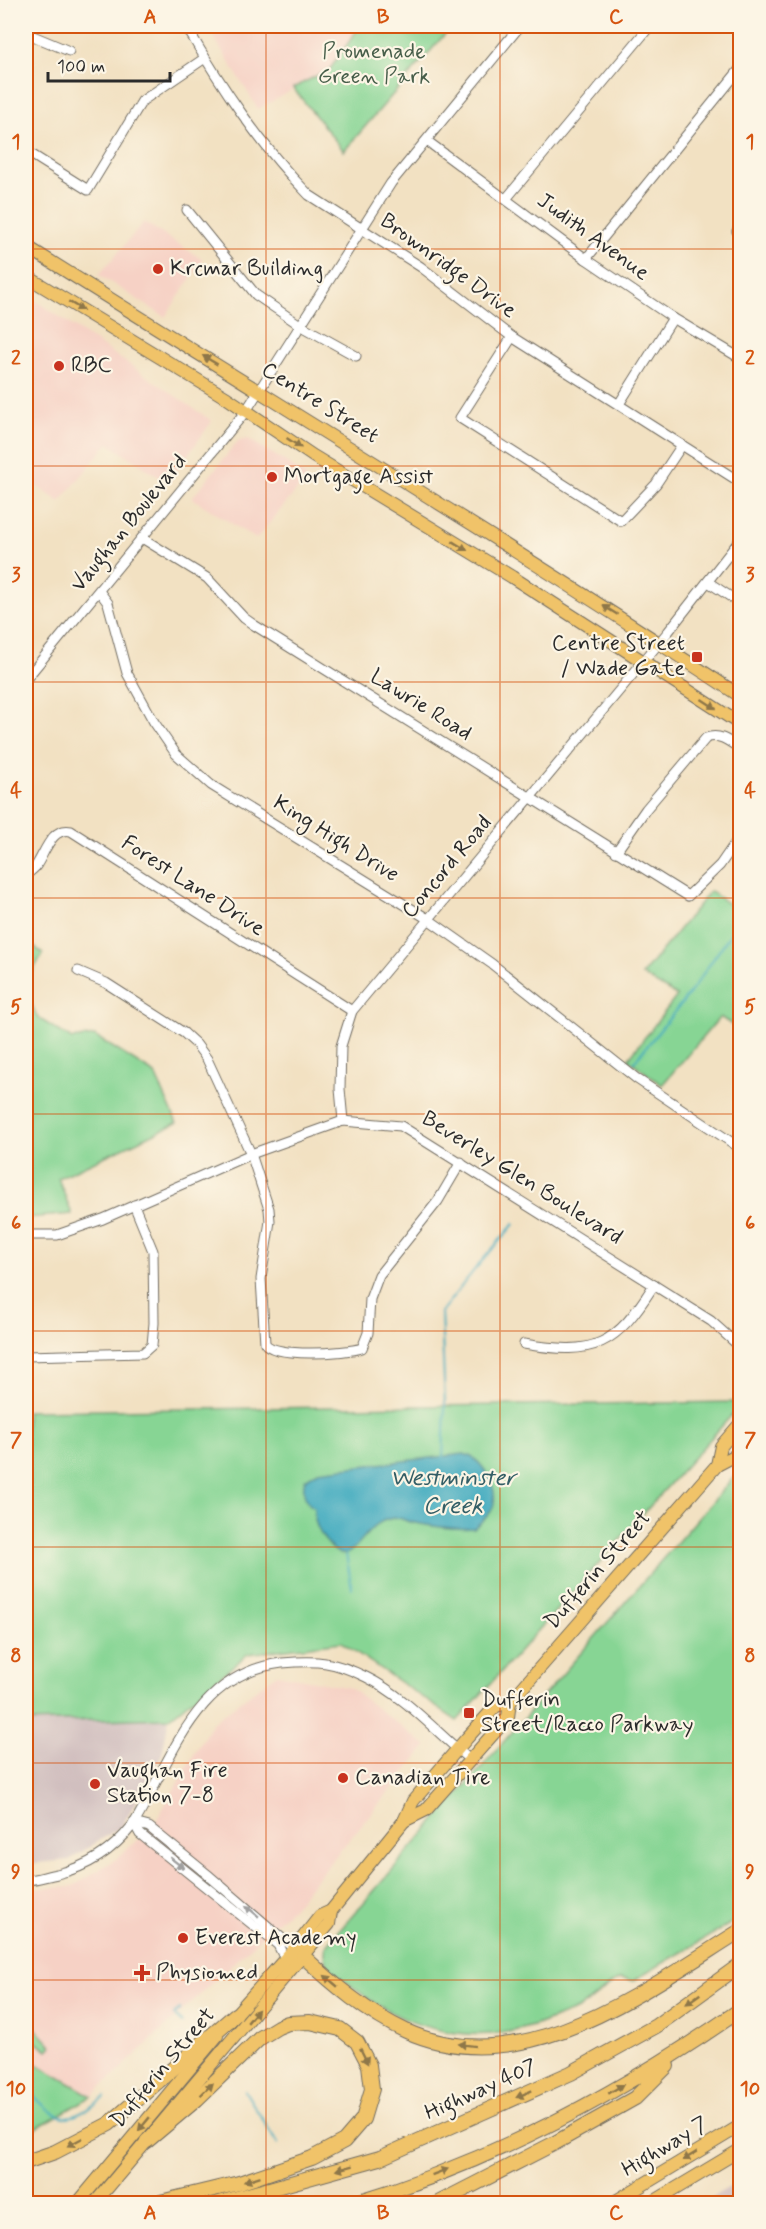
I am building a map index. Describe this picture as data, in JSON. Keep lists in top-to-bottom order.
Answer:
{
  "streets": {
    "highway": ["Highway 407"],
    "main road": ["Centre Street", "Dufferin Street", "Highway 7"],
    "street": [
      "Judith Avenue",
      "Brownridge Drive",
      "Vaughan Boulevard",
      "Lawrie Road",
      "King High Drive",
      "Concord Road",
      "Forest Lane Drive",
      "Beverley Glen Boulevard"
    ]
  },
  "crossings": [
    ["Judith Avenue", "Vaughan Boulevard"],
    ["Brownridge Drive", "Vaughan Boulevard"],
    ["Centre Street", "Vaughan Boulevard"],
    ["Centre Street", "Concord Road"],
    ["Vaughan Boulevard", "Lawrie Road"],
    ["Vaughan Boulevard", "King High Drive"],
    ["Lawrie Road", "Concord Road"],
    ["King High Drive", "Concord Road"],
    ["Concord Road", "Forest Lane Drive"],
    ["Concord Road", "Beverley Glen Boulevard"]
  ],
  "water": ["Westminster Creek"],
  "parks": ["Promenade Green Park"],
  "places": {
    "other": [
      "Krcmar Building",
      "RBC",
      "Mortgage Assist",
      "Canadian Tire",
      "Vaughan Fire Station 7-8",
      "Everest Academy"
    ],
    "transit": ["Centre Street / Wade Gate", "Dufferin Street/Racco Parkway"],
    "health": ["Physiomed"]
  },
  "scale_bar": "100 m",
  "grid": {
    "columns": ["A", "B", "C"],
    "rows": [
      "1",
      "2",
      "3",
      "4",
      "5",
      "6",
      "7",
      "8",
      "9",
      "10"
    ]
  }
}
